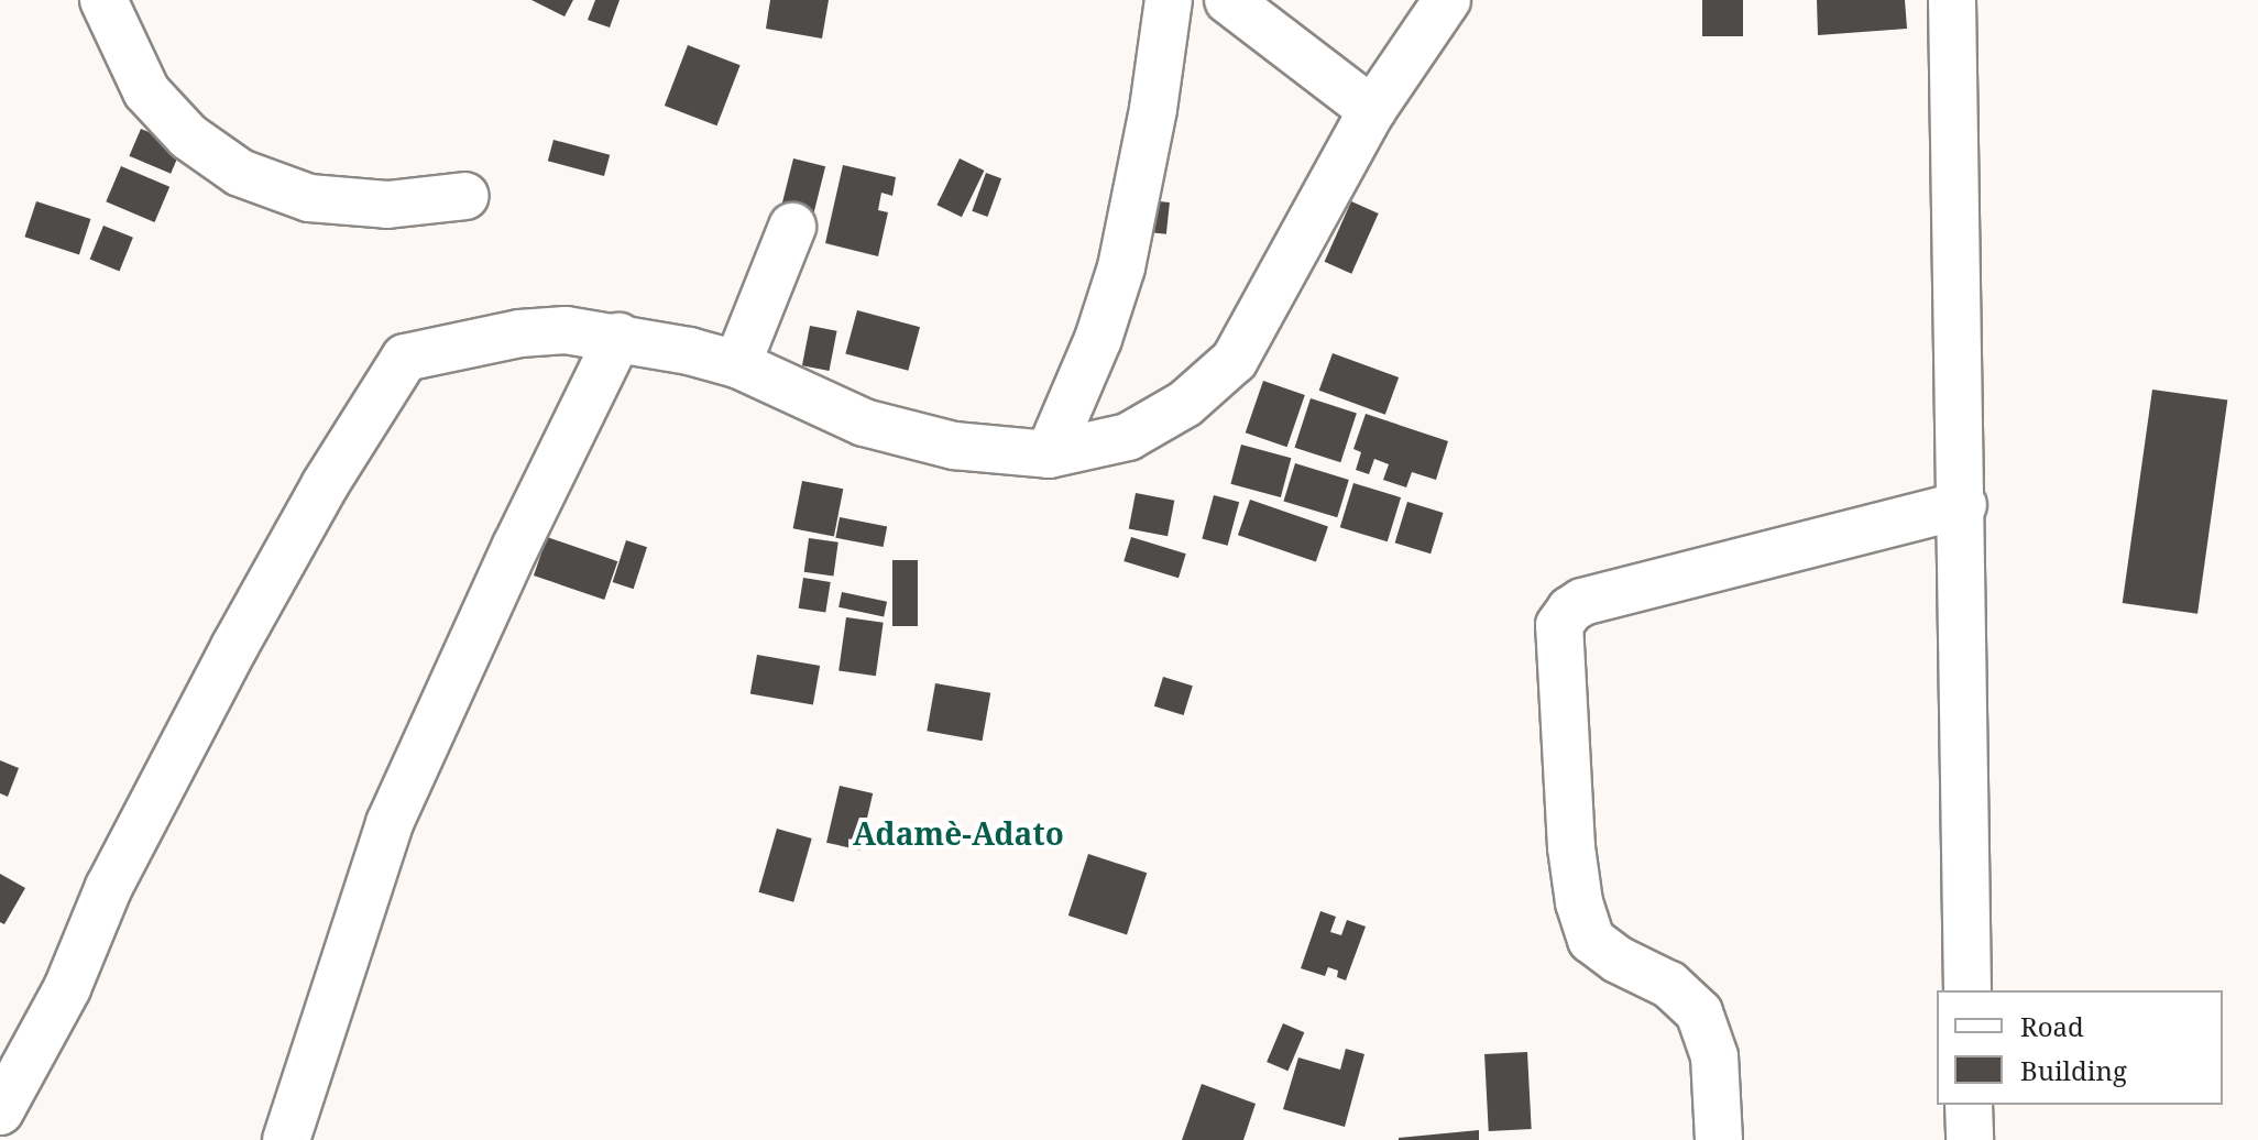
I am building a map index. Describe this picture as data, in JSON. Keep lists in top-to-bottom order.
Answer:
{
  "districts": ["Adamè-Adato"],
  "legend": ["Road", "Building"]
}
